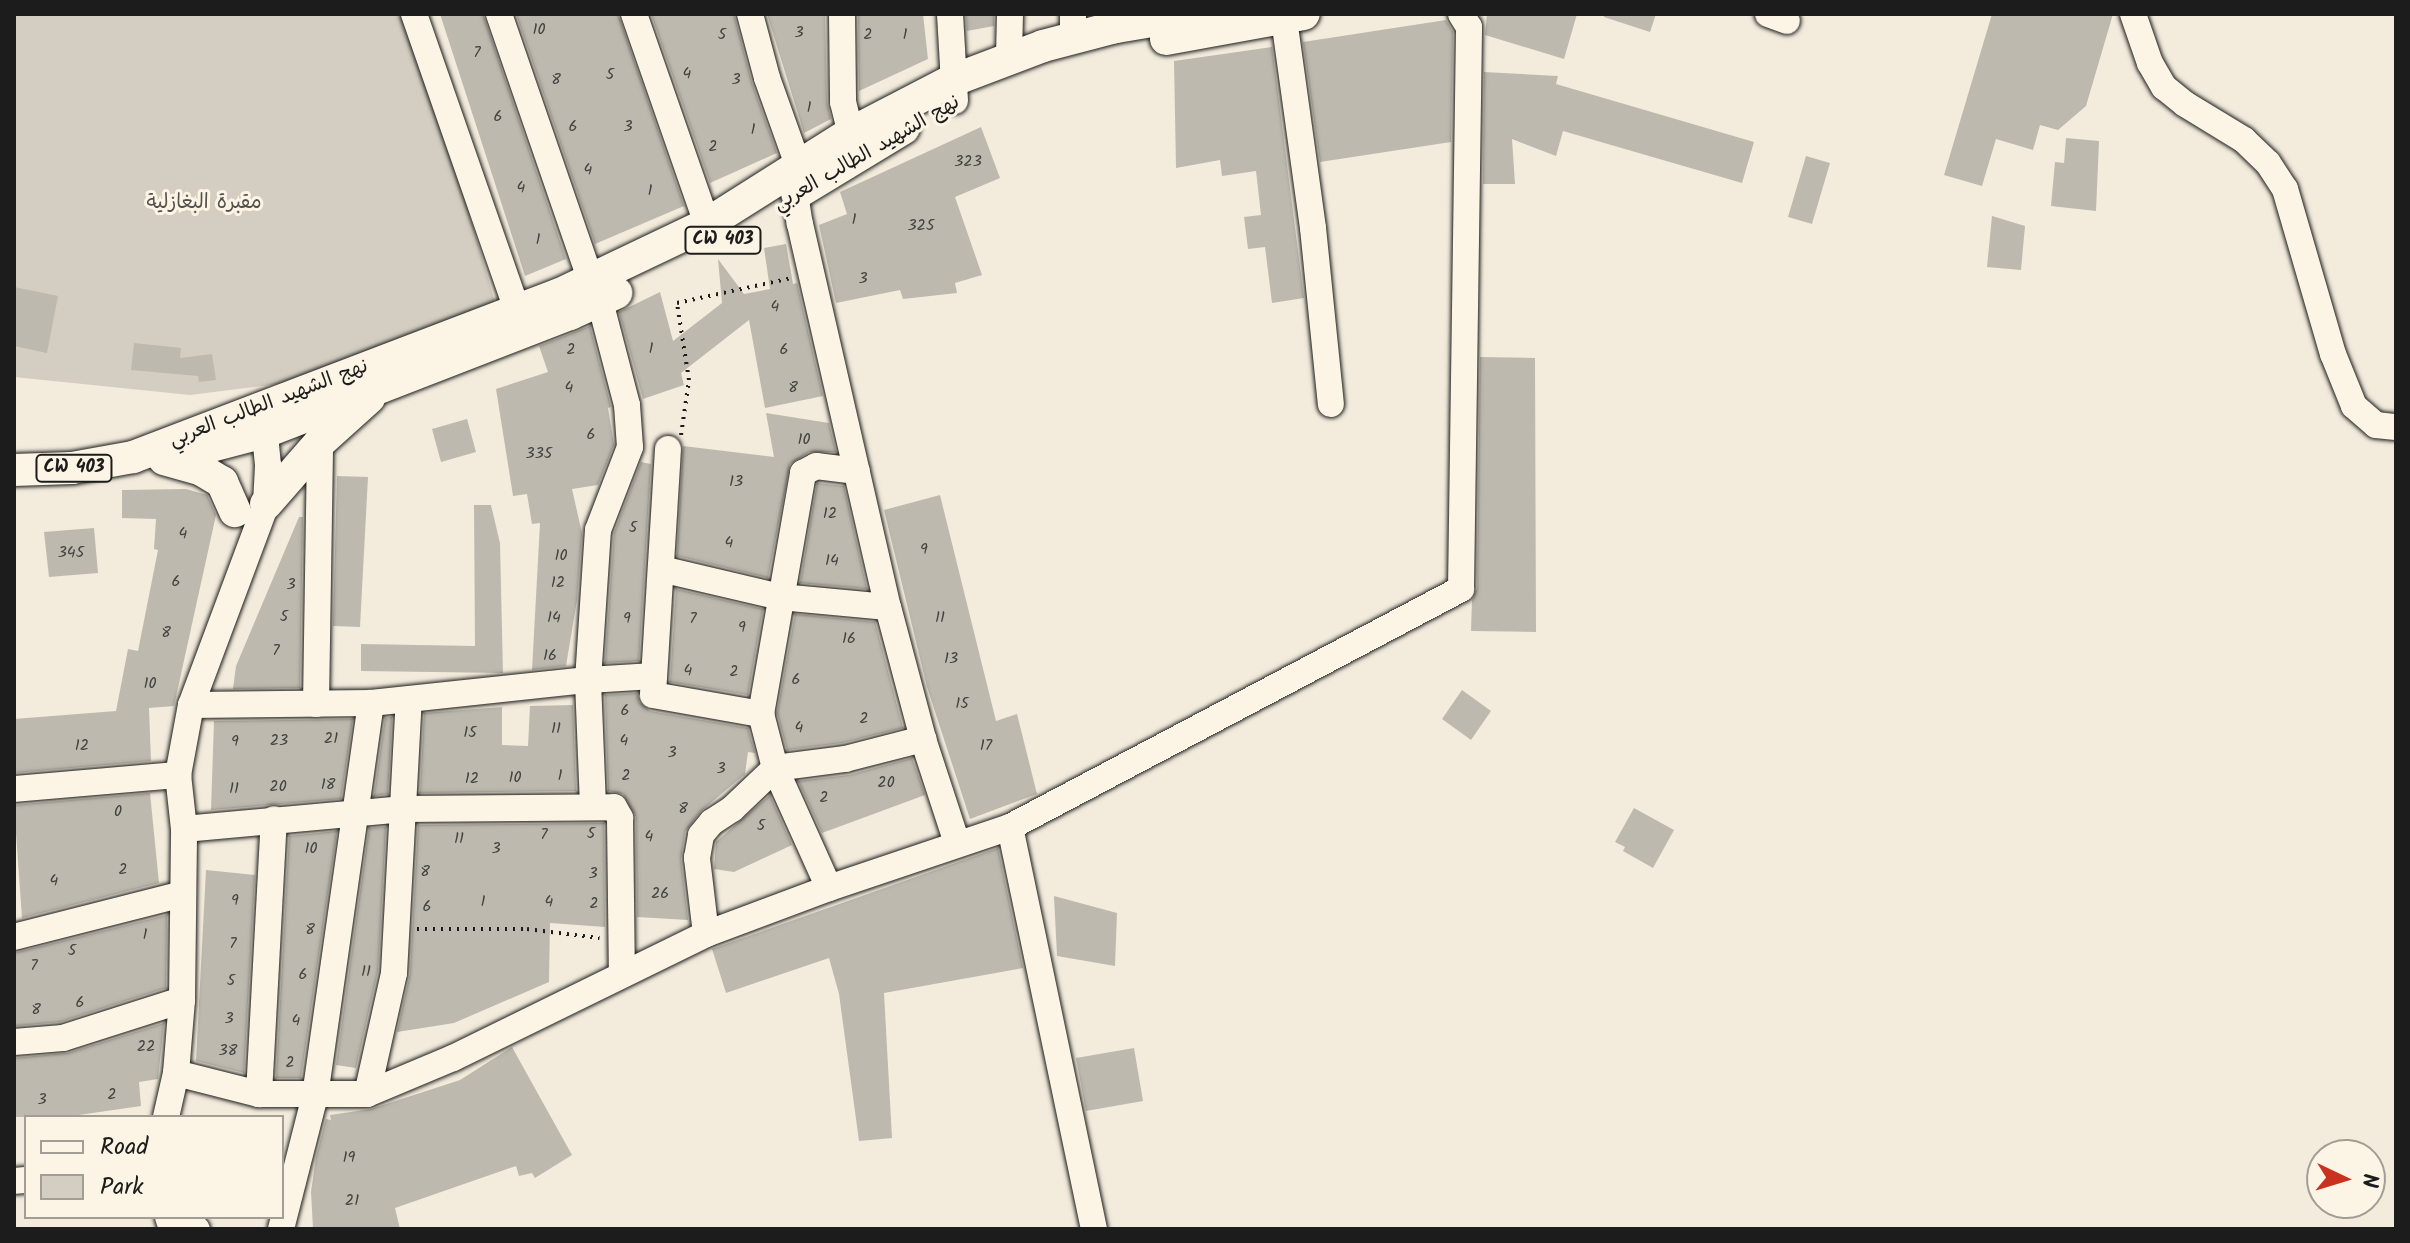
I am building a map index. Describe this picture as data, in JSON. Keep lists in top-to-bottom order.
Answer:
{
  "streets": {
    "main road": ["نهج الشهيد الطالب العربي", "CW 403"]
  },
  "parks": ["مقبرة البغازلية"],
  "house_numbers": [
    "10",
    "3",
    "5",
    "2",
    "1",
    "7",
    "4",
    "5",
    "8",
    "3",
    "1",
    "6",
    "6",
    "3",
    "1",
    "2",
    "323",
    "4",
    "4",
    "1",
    "1",
    "325",
    "1",
    "3",
    "4",
    "1",
    "2",
    "6",
    "4",
    "8",
    "6",
    "10",
    "335",
    "13",
    "12",
    "5",
    "4",
    "4",
    "9",
    "345",
    "10",
    "14",
    "6",
    "12",
    "3",
    "5",
    "14",
    "11",
    "9",
    "7",
    "9",
    "8",
    "16",
    "7",
    "16",
    "13",
    "4",
    "2",
    "6",
    "10",
    "15",
    "6",
    "2",
    "4",
    "11",
    "15",
    "21",
    "23",
    "4",
    "9",
    "12",
    "17",
    "3",
    "3",
    "1",
    "2",
    "10",
    "12",
    "20",
    "18",
    "20",
    "11",
    "2",
    "8",
    "0",
    "5",
    "5",
    "7",
    "4",
    "11",
    "10",
    "3",
    "2",
    "8",
    "3",
    "4",
    "26",
    "9",
    "1",
    "4",
    "2",
    "6",
    "8",
    "1",
    "7",
    "5",
    "7",
    "11",
    "6",
    "5",
    "6",
    "8",
    "3",
    "4",
    "22",
    "38",
    "2",
    "2",
    "3",
    "19",
    "21"
  ],
  "legend": ["Road", "Park"],
  "north": "right"
}
